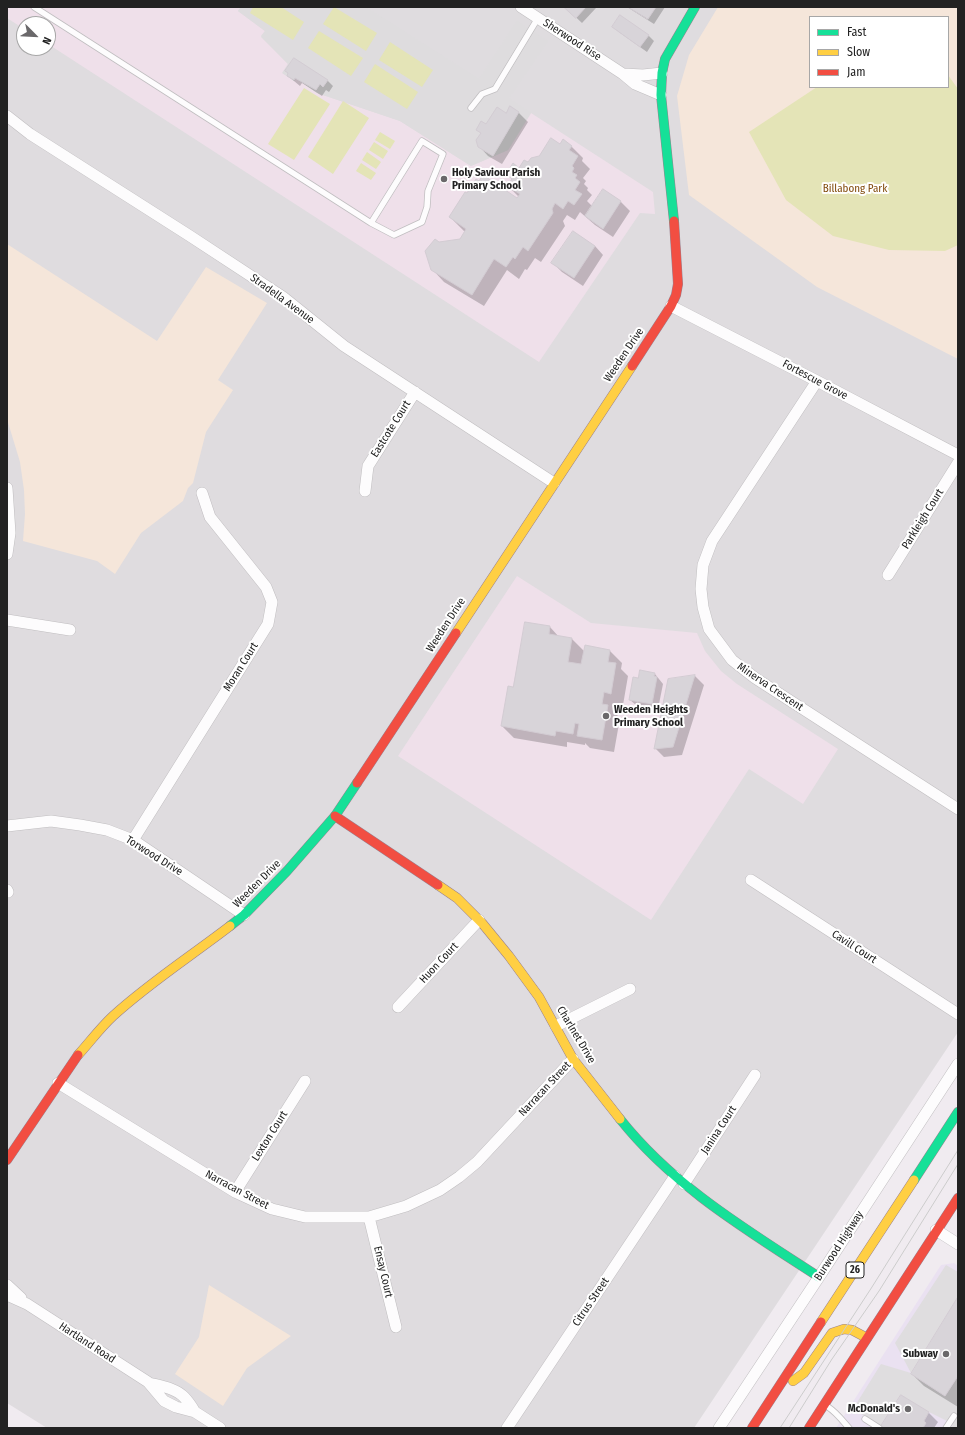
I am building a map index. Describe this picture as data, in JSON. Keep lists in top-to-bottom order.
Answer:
{
  "streets": {
    "main road": ["Weeden Drive", "Charlnet Drive", "26"],
    "street": [
      "Sherwood Rise",
      "Stradella Avenue",
      "Fortescue Grove",
      "Eastcote Court",
      "Parkleigh Court",
      "Moran Court",
      "Minerva Crescent",
      "Torwood Drive",
      "Cavill Court",
      "Huon Court",
      "Narracan Street",
      "Janina Court",
      "Lexton Court",
      "Burwood Highway",
      "Ensay Court",
      "Citrus Street",
      "Hartland Road"
    ]
  },
  "crossings": [
    ["Sherwood Rise", "Weeden Drive"],
    ["Stradella Avenue", "Weeden Drive"],
    ["Stradella Avenue", "Eastcote Court"],
    ["Weeden Drive", "Fortescue Grove"],
    ["Weeden Drive", "Torwood Drive"],
    ["Weeden Drive", "Charlnet Drive"],
    ["Weeden Drive", "Narracan Street"],
    ["Fortescue Grove", "Minerva Crescent"],
    ["Moran Court", "Torwood Drive"],
    ["Huon Court", "Charlnet Drive"],
    ["Charlnet Drive", "Narracan Street"],
    ["Charlnet Drive", "Janina Court"],
    ["Charlnet Drive", "Burwood Highway"],
    ["Charlnet Drive", "Citrus Street"],
    ["Narracan Street", "Lexton Court"],
    ["Narracan Street", "Ensay Court"]
  ],
  "parks": ["Billabong Park"],
  "places": [
    "Holy Saviour Parish Primary School",
    "Weeden Heights Primary School",
    "Subway",
    "McDonald's"
  ],
  "legend": ["Fast", "Slow", "Jam"],
  "north": "bottom right"
}
